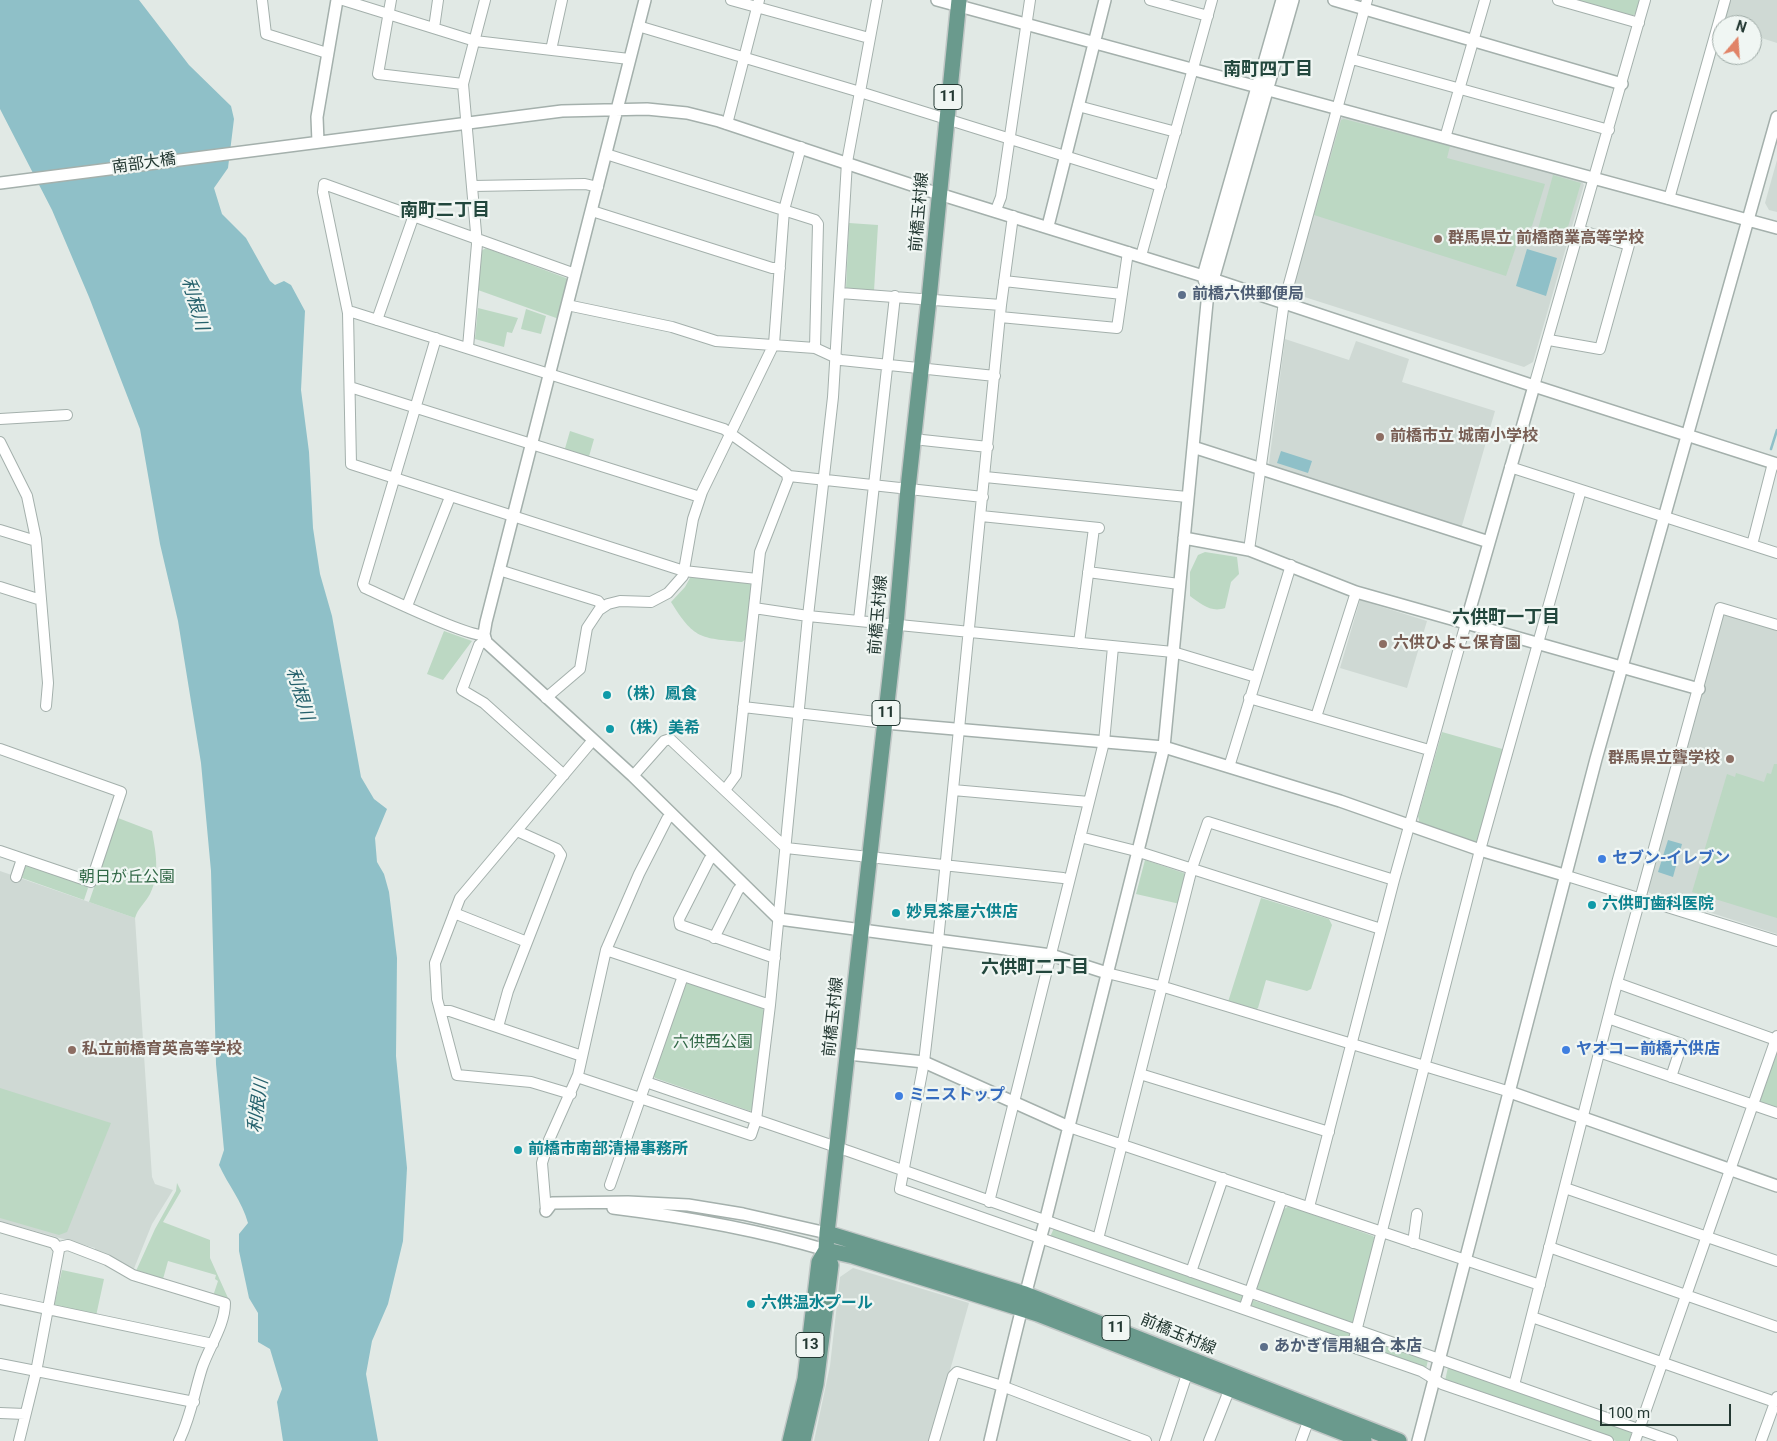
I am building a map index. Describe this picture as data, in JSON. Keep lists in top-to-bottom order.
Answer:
{
  "streets": {
    "main road": ["11", "前橋玉村線", "13"],
    "street": ["南部大橋"]
  },
  "crossings": [
    ["南部大橋", "前橋玉村線"],
    ["前橋玉村線", "13"]
  ],
  "districts": [
    "南町四丁目",
    "南町二丁目",
    "六供町一丁目",
    "六供町二丁目"
  ],
  "water": ["利根川"],
  "parks": ["朝日が丘公園", "六供西公園"],
  "places": [
    "群馬県立 前橋商業高等学校",
    "前橋六供郵便局",
    "前橋市立 城南小学校",
    "六供ひよこ保育園",
    "（株）鳳食",
    "（株）美希",
    "群馬県立聾学校",
    "セブン-イレブン",
    "六供町歯科医院",
    "妙見茶屋六供店",
    "私立前橋育英高等学校",
    "ヤオコー前橋六供店",
    "ミニストップ",
    "前橋市南部清掃事務所",
    "六供温水プール",
    "あかぎ信用組合 本店"
  ],
  "scale_bar": "100 m",
  "north": "top"
}
